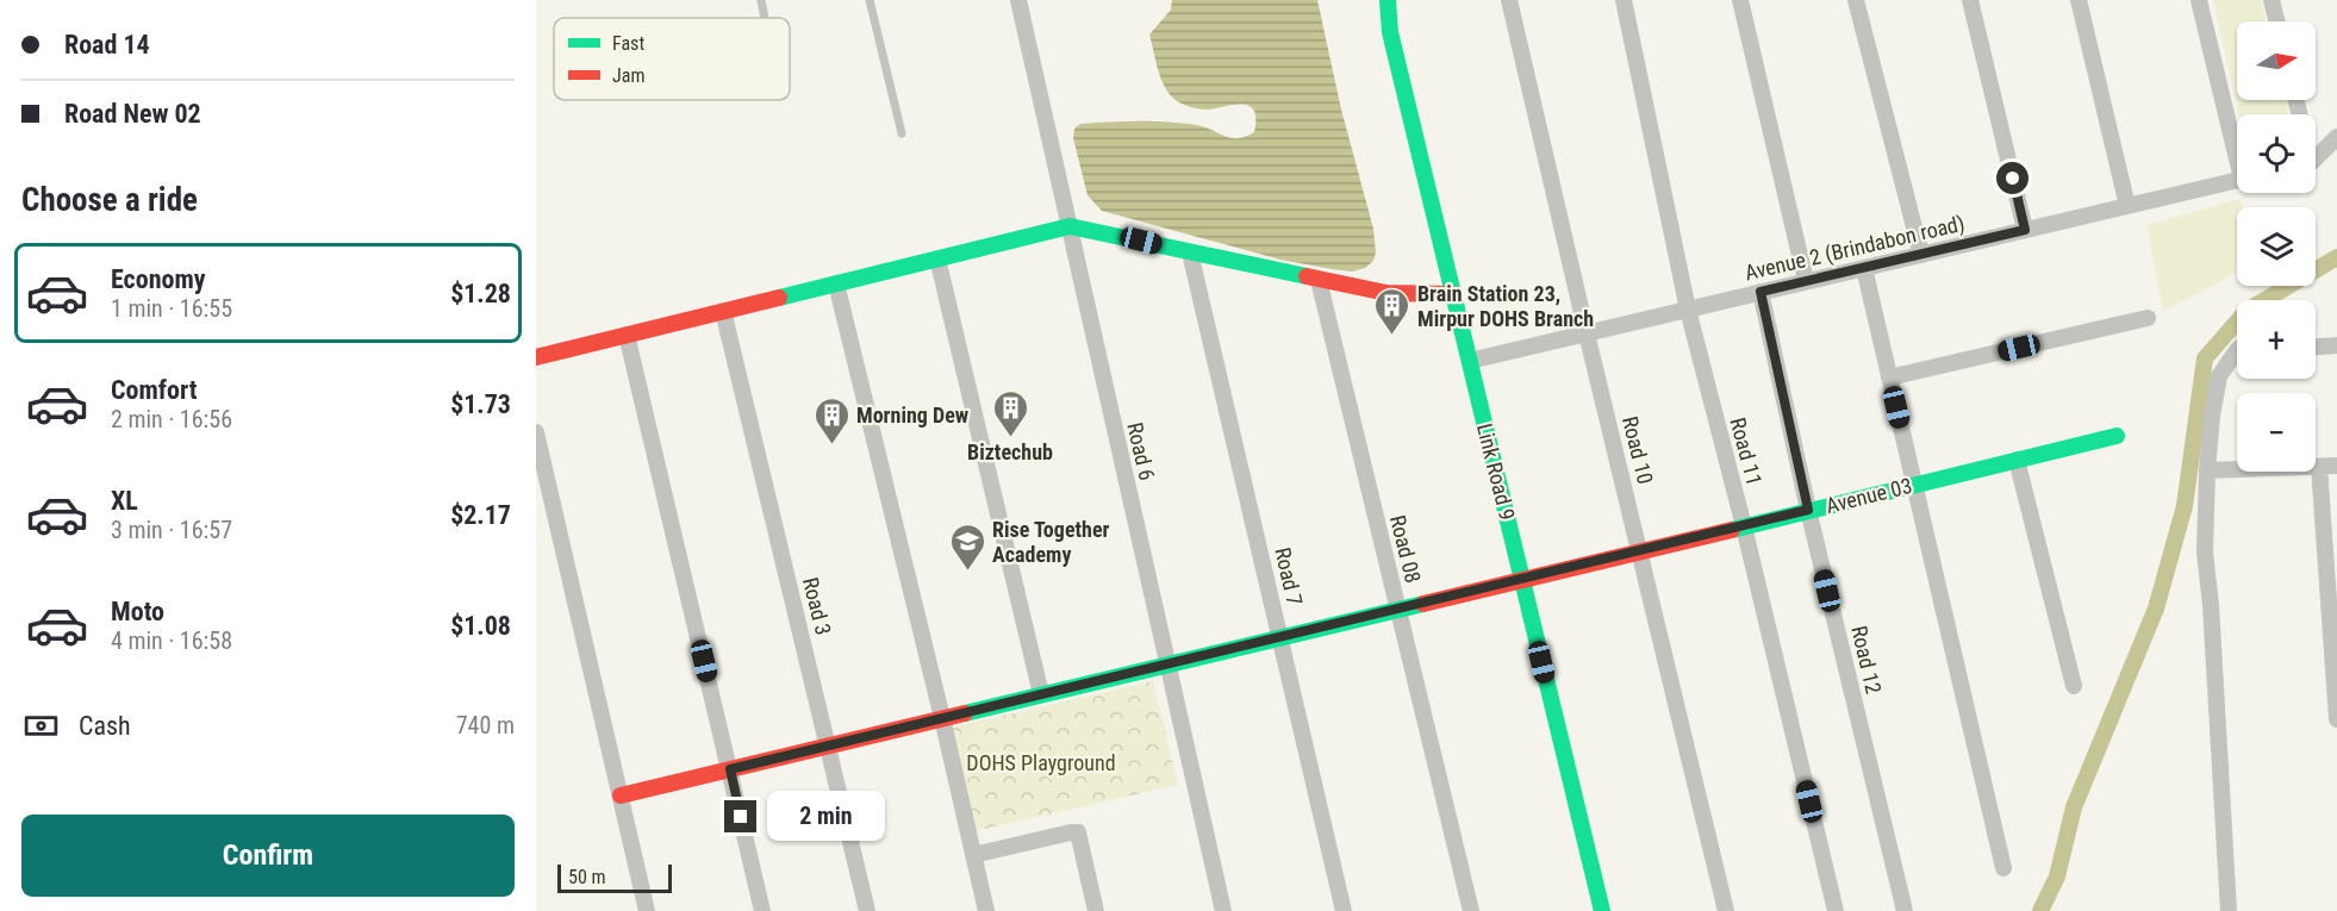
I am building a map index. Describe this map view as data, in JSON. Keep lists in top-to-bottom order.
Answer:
{
  "streets": {
    "street": [
      "Avenue 2 (Brindabon road)",
      "Road 10",
      "Road 6",
      "Road 11",
      "Link Road 9",
      "Avenue 03",
      "Road 08",
      "Road 7",
      "Road 3",
      "Road 12"
    ]
  },
  "crossings": [
    ["Avenue 2 (Brindabon road)", "Road 10"],
    ["Avenue 2 (Brindabon road)", "Road 11"],
    ["Avenue 2 (Brindabon road)", "Link Road 9"],
    ["Avenue 2 (Brindabon road)", "Road 12"],
    ["Road 10", "Avenue 03"],
    ["Road 6", "Avenue 03"],
    ["Road 11", "Avenue 03"],
    ["Link Road 9", "Avenue 03"],
    ["Avenue 03", "Road 08"],
    ["Avenue 03", "Road 7"],
    ["Avenue 03", "Road 3"],
    ["Avenue 03", "Road 12"]
  ],
  "parks": ["DOHS Playground"],
  "places": {
    "building": ["Brain Station 23, Mirpur DOHS Branch", "Biztechub", "Morning Dew"],
    "school or university": ["Rise Together Academy"]
  },
  "legend": ["Fast", "Jam"],
  "scale_bar": "50 m",
  "north": "right",
  "page": {
    "banner": ["Road 14", "Road New 02"],
    "map_buttons": ["+", "−"],
    "heading": "Choose a ride",
    "list": [
      {
        "name": "Economy",
        "note": "1 min · 16:55",
        "value": "$1.28"
      },
      {
        "name": "Comfort",
        "note": "2 min · 16:56",
        "value": "$1.73"
      },
      {
        "name": "XL",
        "note": "3 min · 16:57",
        "value": "$2.17"
      },
      {
        "name": "Moto",
        "note": "4 min · 16:58",
        "value": "$1.08"
      }
    ],
    "pay": ["Cash", "740 m"],
    "bubble": "2 min",
    "buttons": "Confirm",
    "scale": "50 m"
  }
}
